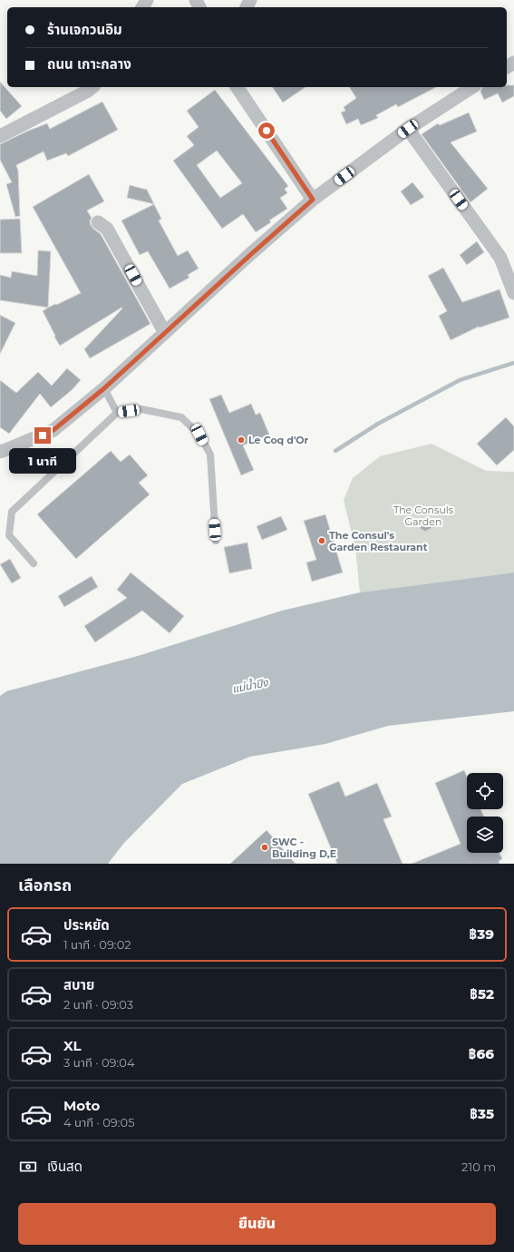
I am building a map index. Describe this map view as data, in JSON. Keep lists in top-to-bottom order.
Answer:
{
  "water": ["แม่น้ำปิง"],
  "parks": ["The Consuls Garden"],
  "places": ["Le Coq d'Or", "The Consul's Garden Restaurant", "SWC - Building D,E"],
  "page": {
    "banner": ["ร้านเจกวนอิม", "ถนน เกาะกลาง"],
    "bubble": "1 นาที",
    "heading": "เลือกรถ",
    "list": [
      {
        "name": "ประหยัด",
        "note": "1 นาที · 09:02",
        "value": "฿39"
      },
      {
        "name": "สบาย",
        "note": "2 นาที · 09:03",
        "value": "฿52"
      },
      {
        "name": "XL",
        "note": "3 นาที · 09:04",
        "value": "฿66"
      },
      {
        "name": "Moto",
        "note": "4 นาที · 09:05",
        "value": "฿35"
      }
    ],
    "pay": ["เงินสด", "210 m"],
    "buttons": "ยืนยัน"
  }
}
